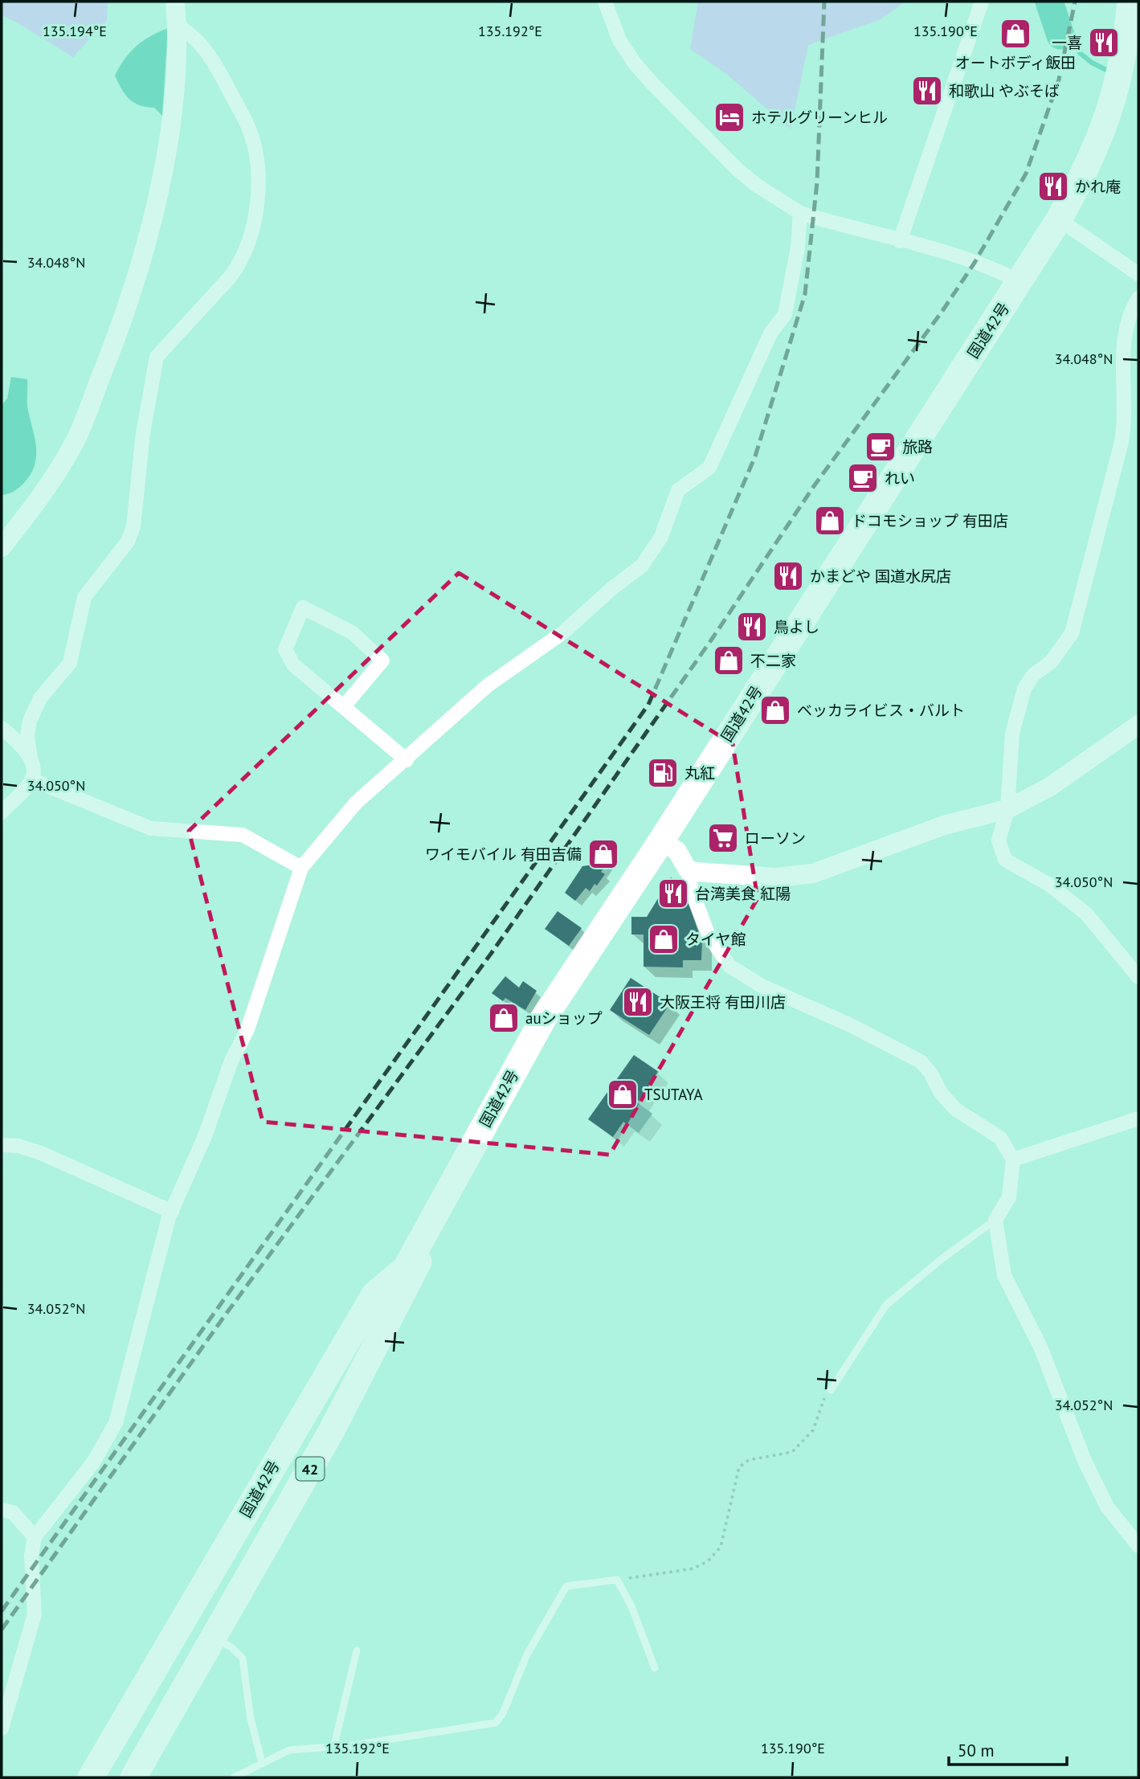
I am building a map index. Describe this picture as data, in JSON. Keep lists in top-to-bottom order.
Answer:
{
  "streets": {
    "highway": ["国道42号", "42"]
  },
  "places": {
    "shop": [
      "オートボディ飯田",
      "ドコモショップ 有田店",
      "不二家",
      "ベッカライビス・バルト",
      "ワイモバイル 有田吉備",
      "タイヤ館",
      "auショップ",
      "TSUTAYA"
    ],
    "restaurant": [
      "一喜",
      "和歌山 やぶそば",
      "かれ庵",
      "かまどや 国道水尻店",
      "鳥よし",
      "台湾美食 紅陽",
      "大阪王将 有田川店"
    ],
    "hotel": ["ホテルグリーンヒル"],
    "cafe": ["旅路", "れい"],
    "fuel station": ["丸紅"],
    "supermarket": ["ローソン"]
  },
  "scale_bar": "50 m",
  "coordinates": [
    "135.194°E",
    "135.192°E",
    "135.190°E",
    "34.048°N",
    "34.050°N",
    "34.052°N"
  ]
}
